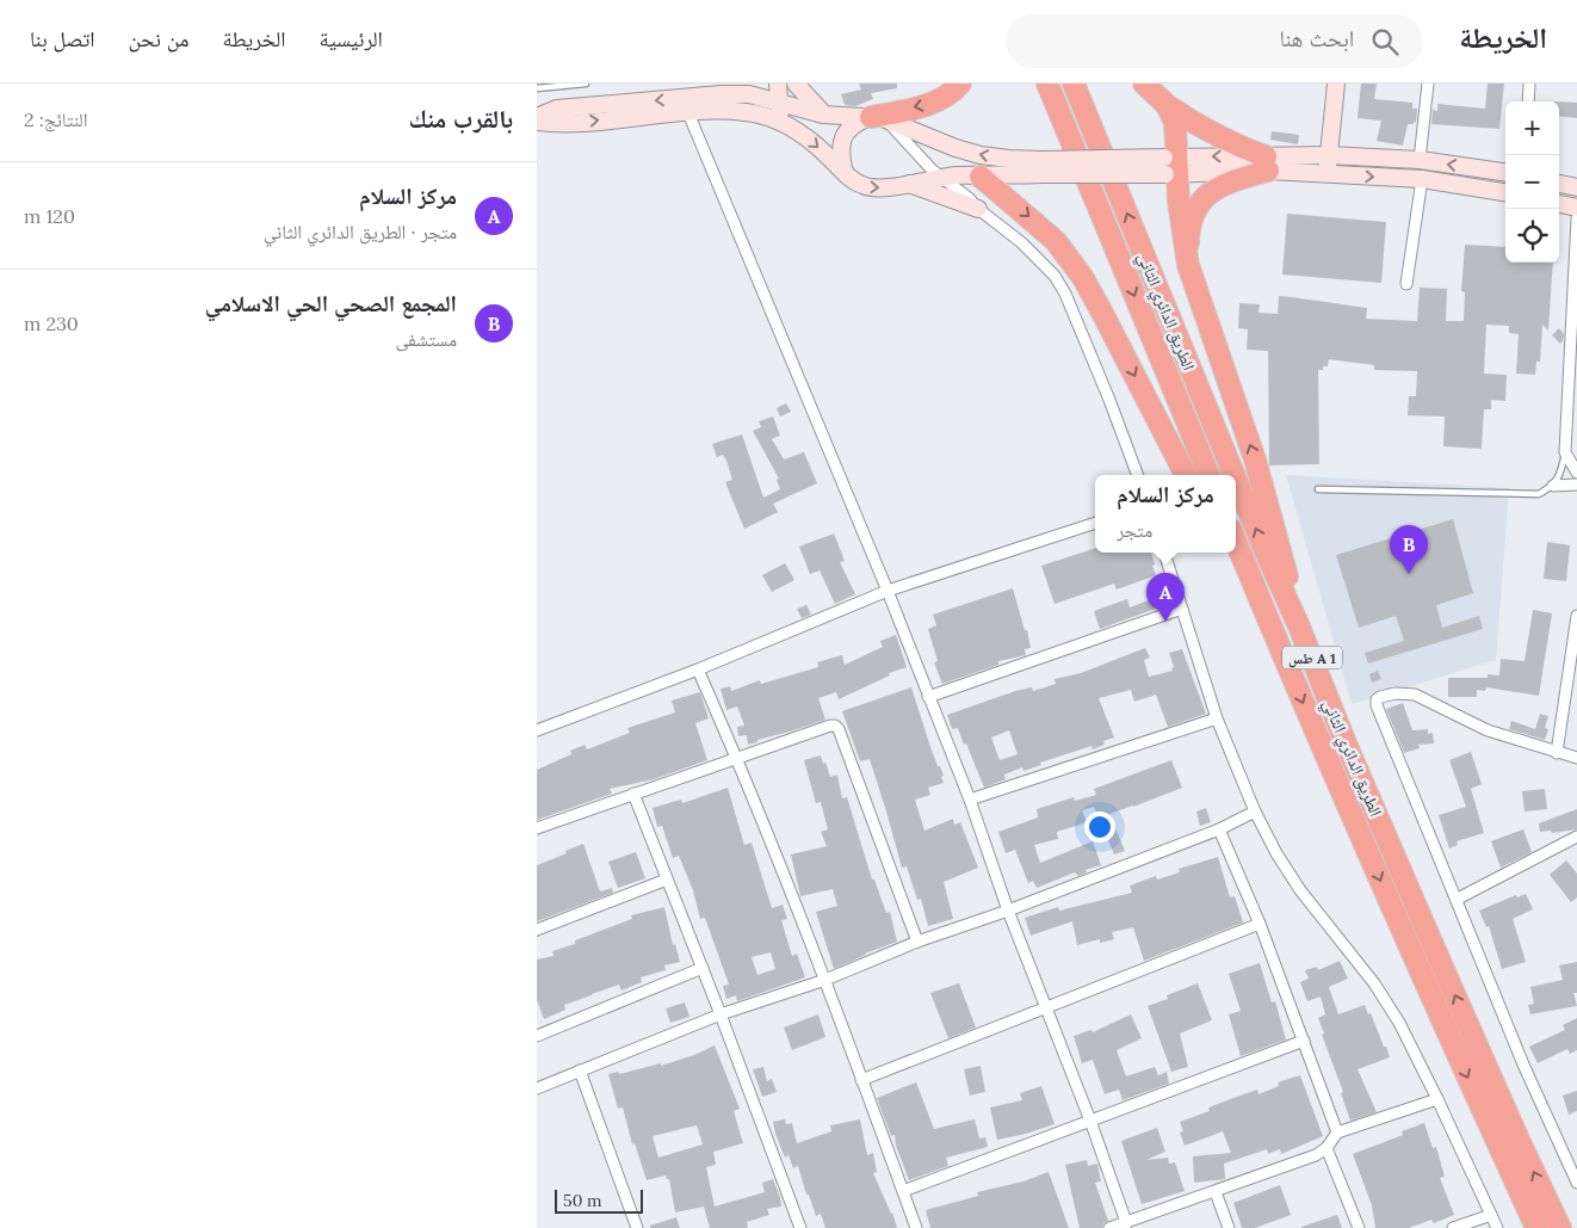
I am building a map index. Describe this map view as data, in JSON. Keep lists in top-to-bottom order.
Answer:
{
  "streets": {
    "highway": ["الطريق الدائري الثاني", "طس A 1"]
  },
  "scale_bar": "50 m",
  "page": {
    "header": "الخريطة",
    "search": "ابحث هنا",
    "nav": [
      "الرئيسية",
      "الخريطة",
      "من نحن",
      "اتصل بنا"
    ],
    "heading": ["بالقرب منك", "النتائج: 2"],
    "map_buttons": ["+", "−"],
    "list": [
      {
        "mark": "A",
        "name": "مركز السلام",
        "note": "متجر · الطريق الدائري الثاني",
        "value": "120 m"
      },
      {
        "mark": "B",
        "name": "المجمع الصحي الحي الاسلامي",
        "note": "مستشفى",
        "value": "230 m"
      }
    ],
    "popup": ["مركز السلام", "متجر"],
    "pins": ["B", "A"],
    "scale": "50 m"
  }
}
